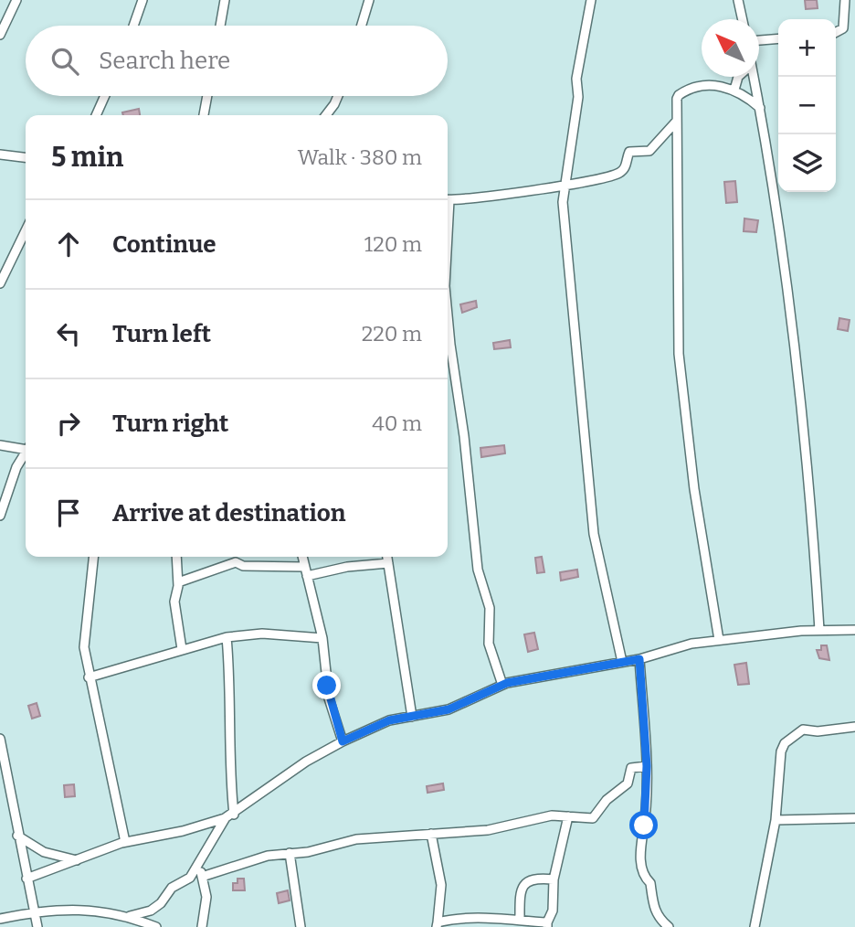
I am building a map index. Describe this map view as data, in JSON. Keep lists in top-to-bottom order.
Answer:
{
  "north": "top left",
  "page": {
    "map_buttons": ["+", "−"],
    "search": "Search here",
    "heading": ["5 min", "Walk · 380 m"],
    "list": [
      ["Continue", "120 m"],
      ["Turn left", "220 m"],
      ["Turn right", "40 m"],
      "Arrive at destination"
    ]
  }
}
